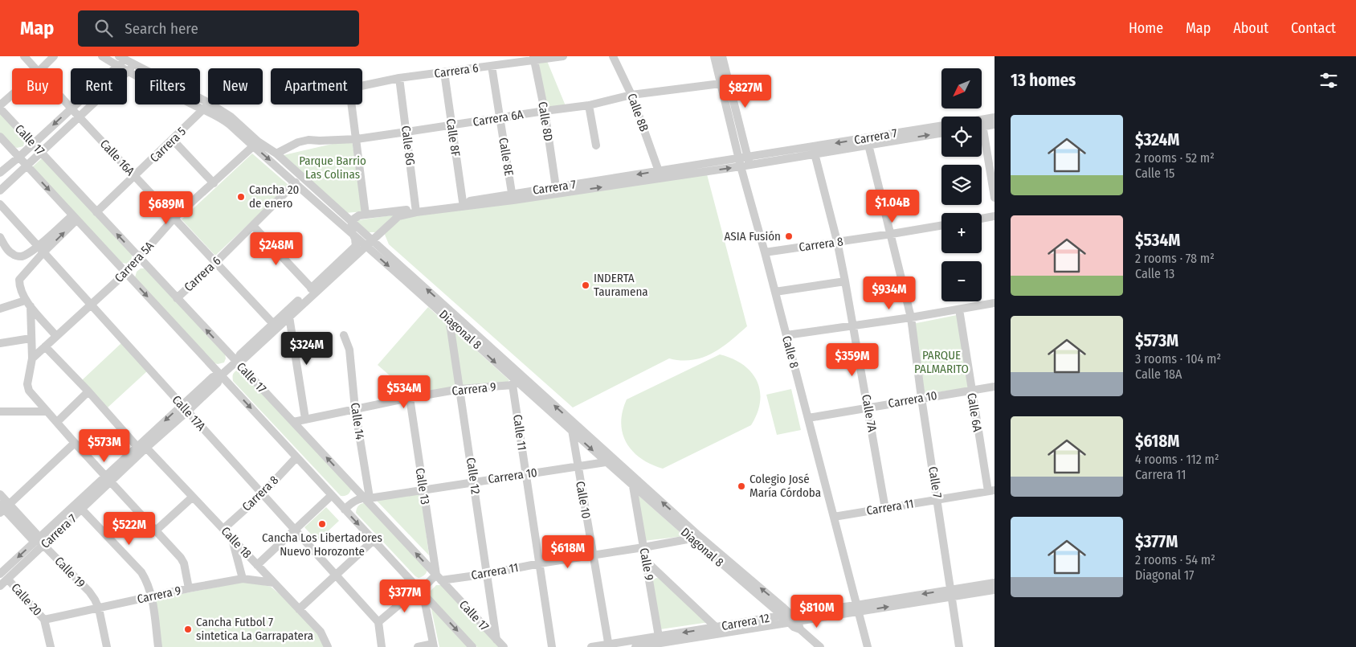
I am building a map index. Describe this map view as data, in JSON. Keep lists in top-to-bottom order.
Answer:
{
  "streets": {
    "street": [
      "Carrera 6",
      "Calle 8B",
      "Carrera 6A",
      "Calle 8D",
      "Carrera 7",
      "Calle 8F",
      "Calle 17",
      "Carrera 5",
      "Calle 8G",
      "Calle 8E",
      "Calle 16A",
      "Carrera 8",
      "Carrera 5A",
      "Diagonal 8",
      "Calle 8",
      "Carrera 9",
      "Carrera 10",
      "Calle 6A",
      "Calle 17A",
      "Calle 7A",
      "Calle 14",
      "Calle 11",
      "Calle 12",
      "Calle 7",
      "Calle 13",
      "Calle 10",
      "Carrera 11",
      "Calle 18",
      "Calle 9",
      "Calle 19",
      "Calle 20",
      "Carrera 12"
    ]
  },
  "crossings": [
    ["Carrera 6", "Carrera 6A"],
    ["Carrera 6", "Calle 8D"],
    ["Carrera 6", "Calle 8F"],
    ["Carrera 6", "Calle 17"],
    ["Carrera 6", "Calle 8G"],
    ["Carrera 6", "Calle 8E"],
    ["Carrera 6", "Calle 16A"],
    ["Carrera 6", "Diagonal 8"],
    ["Calle 8B", "Carrera 6A"],
    ["Calle 8B", "Carrera 7"],
    ["Carrera 6A", "Calle 8D"],
    ["Carrera 6A", "Calle 8F"],
    ["Carrera 6A", "Calle 8G"],
    ["Carrera 6A", "Calle 8E"],
    ["Carrera 6A", "Diagonal 8"],
    ["Carrera 6A", "Calle 8"],
    ["Calle 8D", "Carrera 7"],
    ["Carrera 7", "Calle 8F"],
    ["Carrera 7", "Calle 17"],
    ["Carrera 7", "Calle 8G"],
    ["Carrera 7", "Calle 8E"],
    ["Carrera 7", "Calle 16A"],
    ["Carrera 7", "Diagonal 8"],
    ["Carrera 7", "Calle 8"],
    ["Carrera 7", "Calle 17A"],
    ["Carrera 7", "Calle 7A"],
    ["Carrera 7", "Calle 7"],
    ["Carrera 7", "Calle 18"],
    ["Carrera 7", "Calle 19"],
    ["Carrera 7", "Calle 20"],
    ["Calle 17", "Carrera 5"],
    ["Calle 17", "Carrera 8"],
    ["Calle 17", "Carrera 5A"],
    ["Calle 17", "Carrera 9"],
    ["Calle 17", "Carrera 10"],
    ["Calle 17", "Calle 14"],
    ["Calle 17", "Calle 12"],
    ["Calle 17", "Calle 13"],
    ["Calle 17", "Carrera 11"],
    ["Carrera 5", "Calle 16A"],
    ["Carrera 5", "Diagonal 8"],
    ["Calle 16A", "Carrera 5A"],
    ["Carrera 8", "Calle 8"],
    ["Carrera 8", "Calle 17A"],
    ["Carrera 8", "Calle 7A"],
    ["Carrera 8", "Calle 7"],
    ["Carrera 8", "Calle 18"],
    ["Carrera 5A", "Diagonal 8"],
    ["Carrera 5A", "Calle 17A"],
    ["Diagonal 8", "Carrera 9"],
    ["Diagonal 8", "Carrera 10"],
    ["Diagonal 8", "Calle 11"],
    ["Diagonal 8", "Calle 12"],
    ["Diagonal 8", "Calle 10"],
    ["Diagonal 8", "Carrera 11"],
    ["Diagonal 8", "Calle 9"],
    ["Diagonal 8", "Carrera 12"],
    ["Calle 8", "Carrera 10"],
    ["Calle 8", "Carrera 11"],
    ["Calle 8", "Carrera 12"],
    ["Carrera 9", "Calle 14"],
    ["Carrera 9", "Calle 11"],
    ["Carrera 9", "Calle 12"],
    ["Carrera 9", "Calle 13"],
    ["Carrera 9", "Calle 18"],
    ["Carrera 9", "Calle 19"],
    ["Carrera 9", "Calle 20"],
    ["Carrera 10", "Calle 6A"],
    ["Carrera 10", "Calle 7A"],
    ["Carrera 10", "Calle 14"],
    ["Carrera 10", "Calle 11"],
    ["Carrera 10", "Calle 12"],
    ["Carrera 10", "Calle 7"],
    ["Carrera 10", "Calle 13"],
    ["Carrera 10", "Calle 10"],
    ["Calle 6A", "Carrera 11"],
    ["Calle 7A", "Carrera 11"],
    ["Calle 11", "Carrera 11"],
    ["Calle 12", "Carrera 11"],
    ["Calle 7", "Carrera 11"],
    ["Calle 7", "Carrera 12"],
    ["Calle 13", "Carrera 11"],
    ["Calle 10", "Carrera 11"],
    ["Calle 10", "Carrera 12"],
    ["Carrera 11", "Calle 9"],
    ["Calle 9", "Carrera 12"]
  ],
  "parks": ["Parque Barrio Las Colinas", "PARQUE PALMARITO"],
  "places": [
    "Cancha 20 de enero",
    "ASIA Fusión",
    "INDERTA Tauramena",
    "Colegio José María Córdoba",
    "Cancha Los Libertadores Nuevo Horozonte",
    "Cancha Futbol 7 sintetica La Garrapatera"
  ],
  "north": "bottom left",
  "page": {
    "header": "Map",
    "search": "Search here",
    "nav": [
      "Home",
      "Map",
      "About",
      "Contact"
    ],
    "heading": "13 homes",
    "map_buttons": ["+", "−"],
    "chip": [
      "Buy",
      "Rent",
      "Filters",
      "New",
      "Apartment"
    ],
    "price": [
      "$827M",
      "$1.04B",
      "$689M",
      "$248M",
      "$934M",
      "$324M",
      "$359M",
      "$534M",
      "$573M",
      "$522M",
      "$618M",
      "$377M",
      "$810M"
    ],
    "list": [
      {
        "name": "$324M",
        "note": "2 rooms · 52 m² · Calle 15"
      },
      {
        "name": "$534M",
        "note": "2 rooms · 78 m² · Calle 13"
      },
      {
        "name": "$573M",
        "note": "3 rooms · 104 m² · Calle 18A"
      },
      {
        "name": "$618M",
        "note": "4 rooms · 112 m² · Carrera 11"
      },
      {
        "name": "$377M",
        "note": "2 rooms · 54 m² · Diagonal 17"
      }
    ]
  }
}
